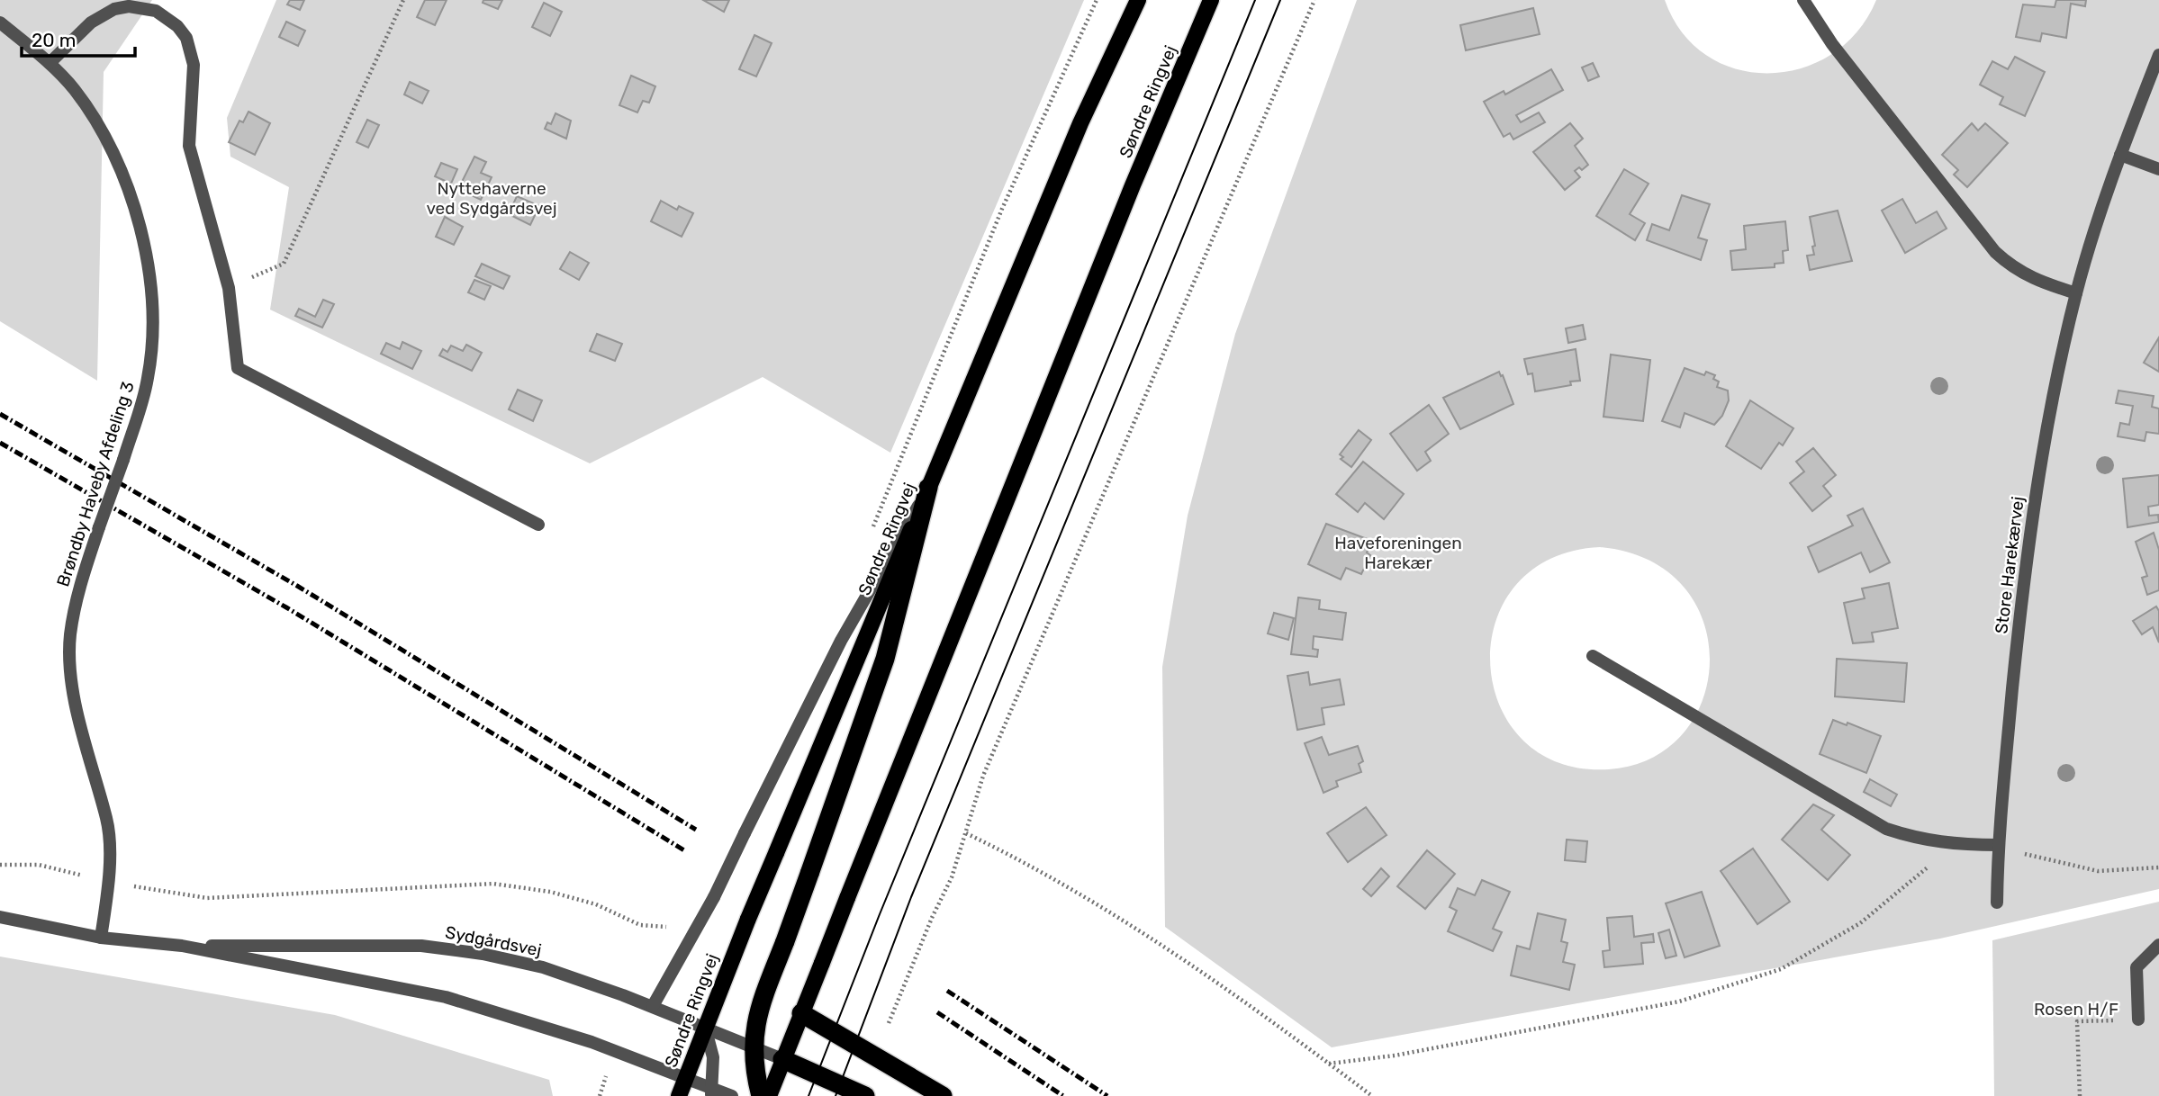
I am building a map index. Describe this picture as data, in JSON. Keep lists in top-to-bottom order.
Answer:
{
  "streets": {
    "main road": ["Søndre Ringvej"],
    "street": ["Brøndby Haveby Afdeling 3", "Store Harekærvej", "Sydgårdsvej"]
  },
  "crossings": [
    ["Søndre Ringvej", "Sydgårdsvej"],
    ["Brøndby Haveby Afdeling 3", "Sydgårdsvej"]
  ],
  "parks": ["Nyttehaverne ved Sydgårdsvej", "Haveforeningen Harekær", "Rosen H/F"],
  "scale_bar": "20 m"
}
